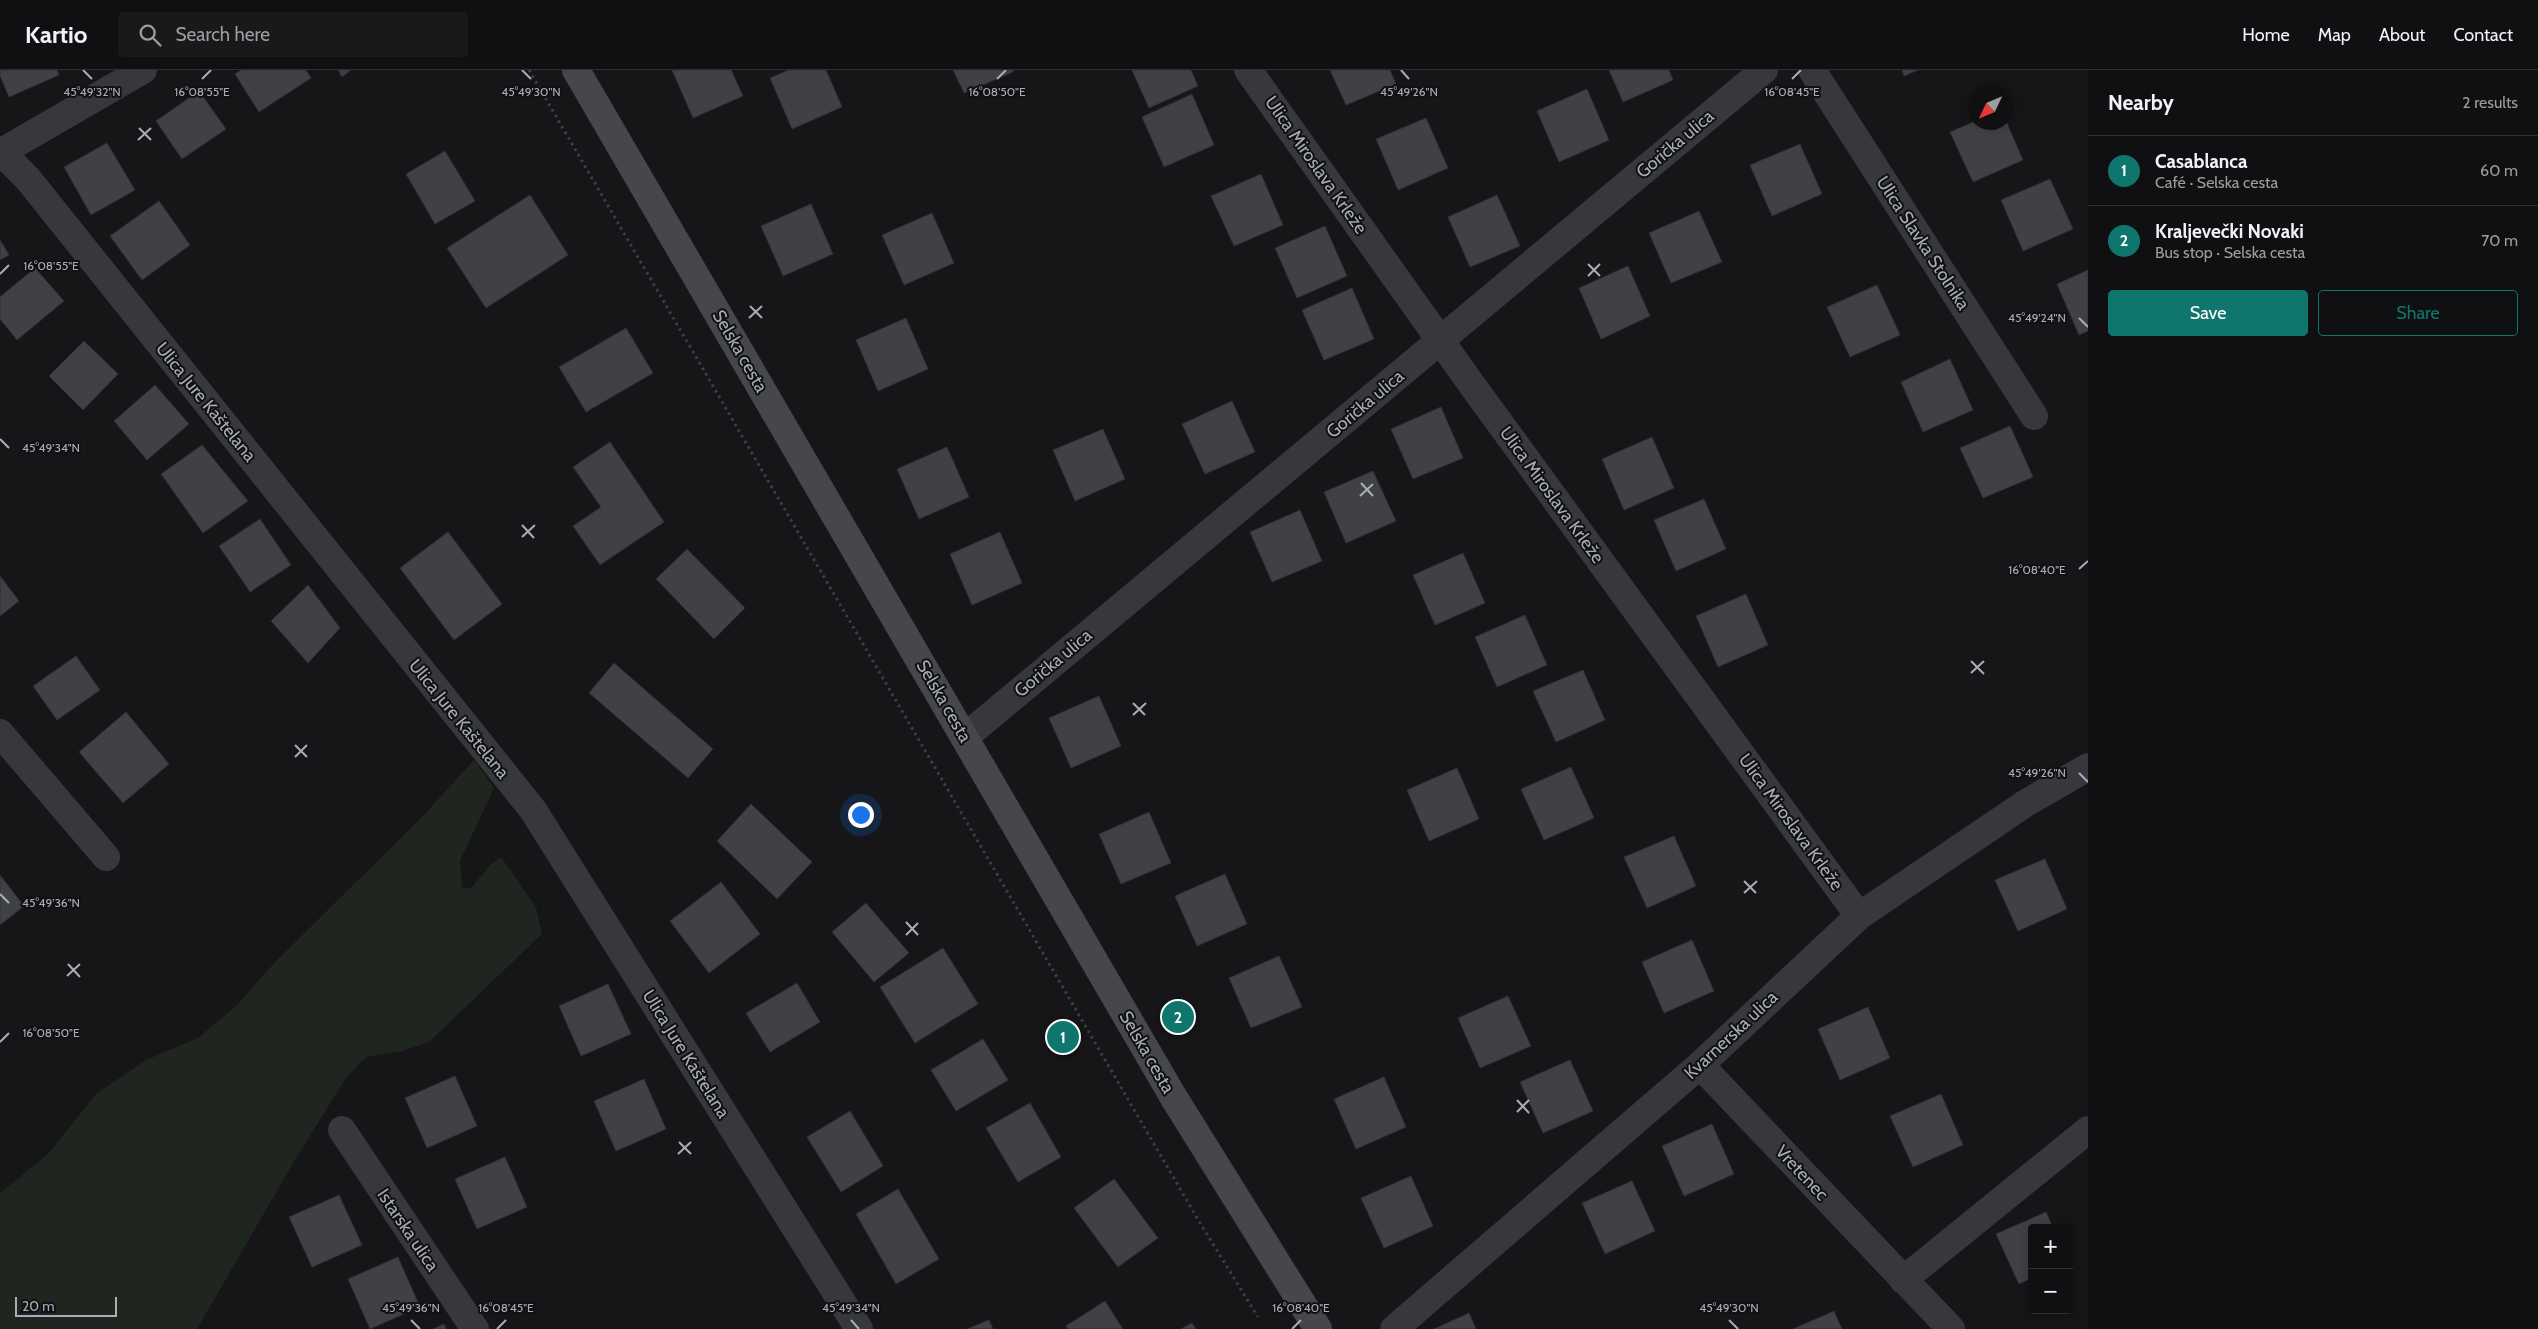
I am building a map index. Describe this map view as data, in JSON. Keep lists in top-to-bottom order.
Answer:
{
  "streets": {
    "main road": ["Selska cesta"],
    "street": [
      "Gorička ulica",
      "Ulica Miroslava Krleže",
      "Ulica Slavka Stolnika",
      "Ulica Jure Kaštelana",
      "Kvarnerska ulica",
      "Vretenec",
      "Istarska ulica"
    ]
  },
  "crossings": [
    ["Gorička ulica", "Ulica Miroslava Krleže"],
    ["Gorička ulica", "Selska cesta"],
    ["Ulica Miroslava Krleže", "Kvarnerska ulica"],
    ["Kvarnerska ulica", "Vretenec"]
  ],
  "scale_bar": "20 m",
  "north": "bottom left",
  "page": {
    "header": "Kartio",
    "search": "Search here",
    "nav": [
      "Home",
      "Map",
      "About",
      "Contact"
    ],
    "heading": ["Nearby", "2 results"],
    "list": [
      {
        "mark": "1",
        "name": "Casablanca",
        "note": "Café · Selska cesta",
        "value": "60 m"
      },
      {
        "mark": "2",
        "name": "Kraljevečki Novaki",
        "note": "Bus stop · Selska cesta",
        "value": "70 m"
      }
    ],
    "buttons": ["Save", "Share"],
    "pins": ["2", "1"],
    "map_buttons": ["+", "−"],
    "scale": "20 m"
  },
  "coordinates": [
    "16°08'55\"E",
    "16°08'50\"E",
    "16°08'45\"E",
    "45°49'32\"N",
    "45°49'30\"N",
    "45°49'26\"N",
    "45°49'24\"N",
    "45°49'34\"N",
    "16°08'40\"E",
    "45°49'36\"N"
  ]
}
